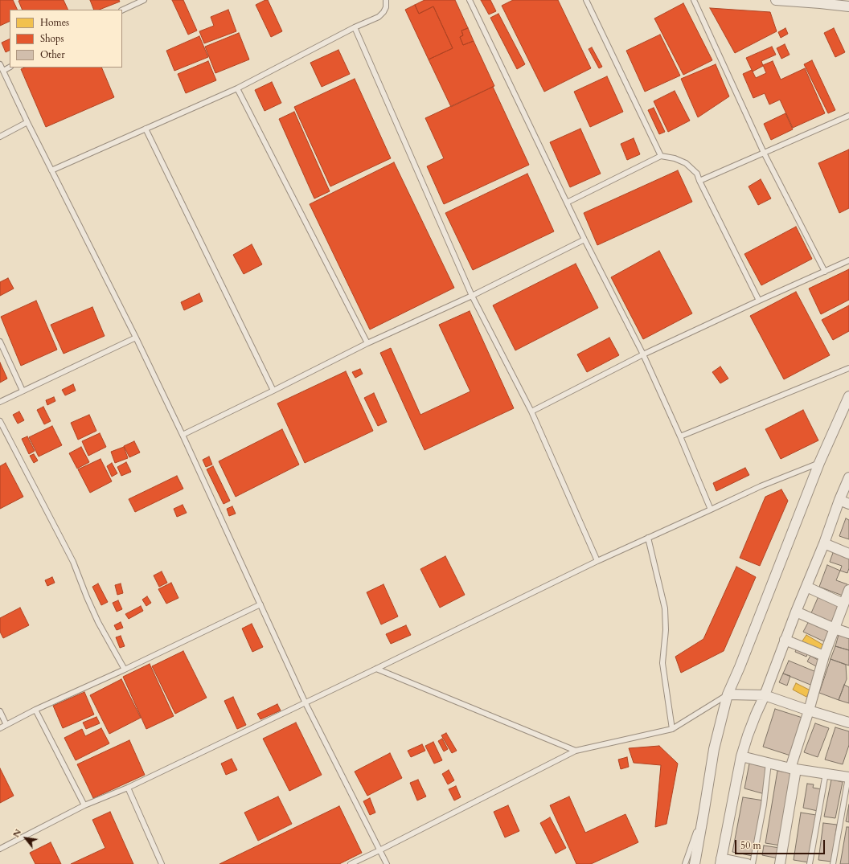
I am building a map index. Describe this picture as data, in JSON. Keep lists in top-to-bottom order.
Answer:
{
  "legend": ["Homes", "Shops", "Other"],
  "scale_bar": "50 m",
  "north": "top left"
}
